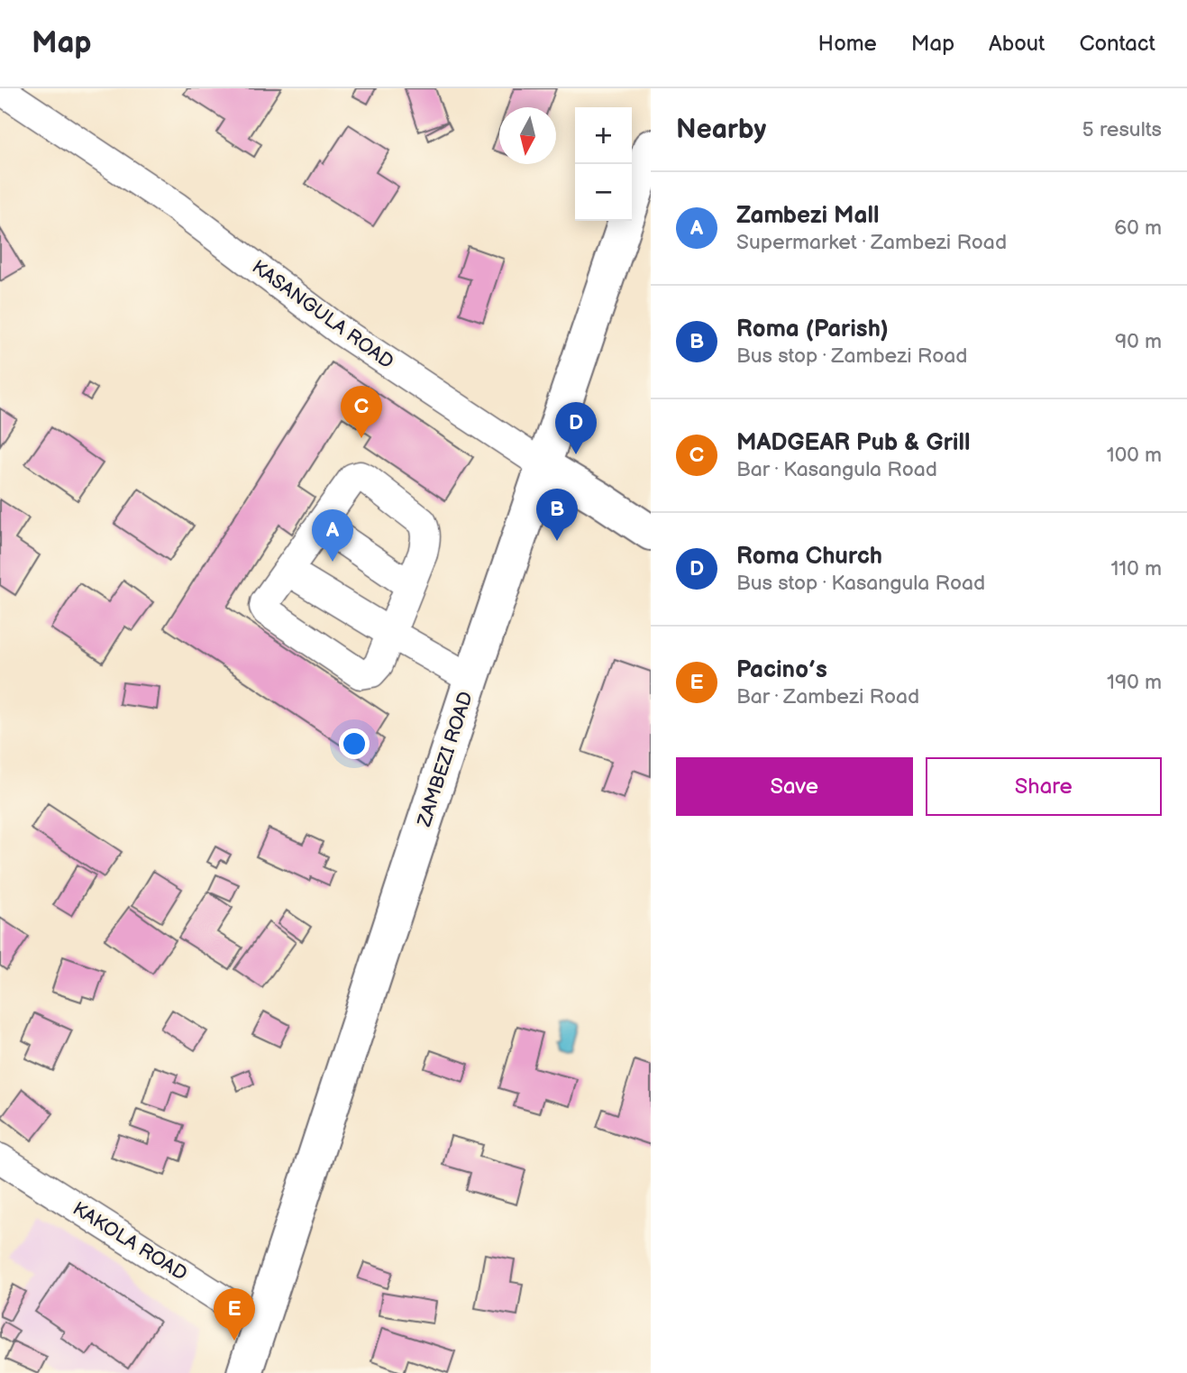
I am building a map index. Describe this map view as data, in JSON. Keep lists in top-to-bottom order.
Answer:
{
  "streets": {
    "main road": ["KASANGULA ROAD", "ZAMBEZI ROAD"],
    "street": ["KAKOLA ROAD"]
  },
  "crossings": [
    ["KASANGULA ROAD", "ZAMBEZI ROAD"],
    ["ZAMBEZI ROAD", "KAKOLA ROAD"]
  ],
  "north": "bottom",
  "page": {
    "header": "Map",
    "nav": [
      "Home",
      "Map",
      "About",
      "Contact"
    ],
    "heading": ["Nearby", "5 results"],
    "map_buttons": ["+", "−"],
    "list": [
      {
        "mark": "A",
        "name": "Zambezi Mall",
        "note": "Supermarket · Zambezi Road",
        "value": "60 m"
      },
      {
        "mark": "B",
        "name": "Roma (Parish)",
        "note": "Bus stop · Zambezi Road",
        "value": "90 m"
      },
      {
        "mark": "C",
        "name": "MADGEAR Pub & Grill",
        "note": "Bar · Kasangula Road",
        "value": "100 m"
      },
      {
        "mark": "D",
        "name": "Roma Church",
        "note": "Bus stop · Kasangula Road",
        "value": "110 m"
      },
      {
        "mark": "E",
        "name": "Pacino’s",
        "note": "Bar · Zambezi Road",
        "value": "190 m"
      }
    ],
    "pins": [
      "C",
      "D",
      "B",
      "A",
      "E"
    ],
    "buttons": ["Save", "Share"]
  }
}
